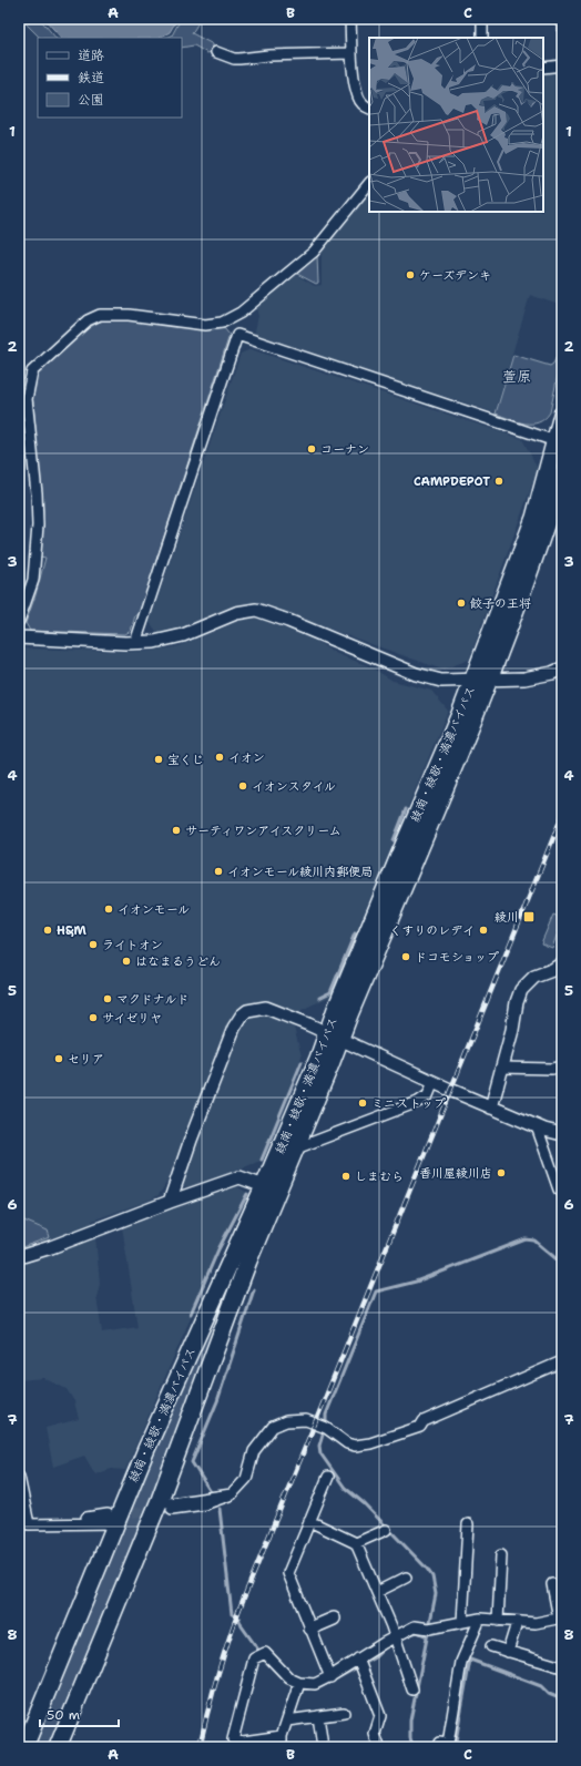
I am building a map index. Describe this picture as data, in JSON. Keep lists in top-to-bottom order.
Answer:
{
  "streets": {
    "highway": ["綾南・綾歌・満濃バイパス"]
  },
  "districts": ["萱原"],
  "places": {
    "other": [
      "ケーズデンキ",
      "コーナン",
      "CAMPDEPOT",
      "餃子の王将",
      "イオン",
      "宝くじ",
      "イオンスタイル",
      "サーティワンアイスクリーム",
      "イオンモール綾川内郵便局",
      "イオンモール",
      "H&M",
      "くすりのレデイ",
      "ライトオン",
      "ドコモショップ",
      "はなまるうどん",
      "マクドナルド",
      "サイゼリヤ",
      "セリア",
      "ミニストップ",
      "香川屋綾川店",
      "しまむら"
    ],
    "transit": ["綾川"]
  },
  "legend": ["道路", "鉄道", "公園"],
  "scale_bar": "50 m",
  "grid": {
    "columns": ["A", "B", "C"],
    "rows": [
      "1",
      "2",
      "3",
      "4",
      "5",
      "6",
      "7",
      "8"
    ]
  }
}
